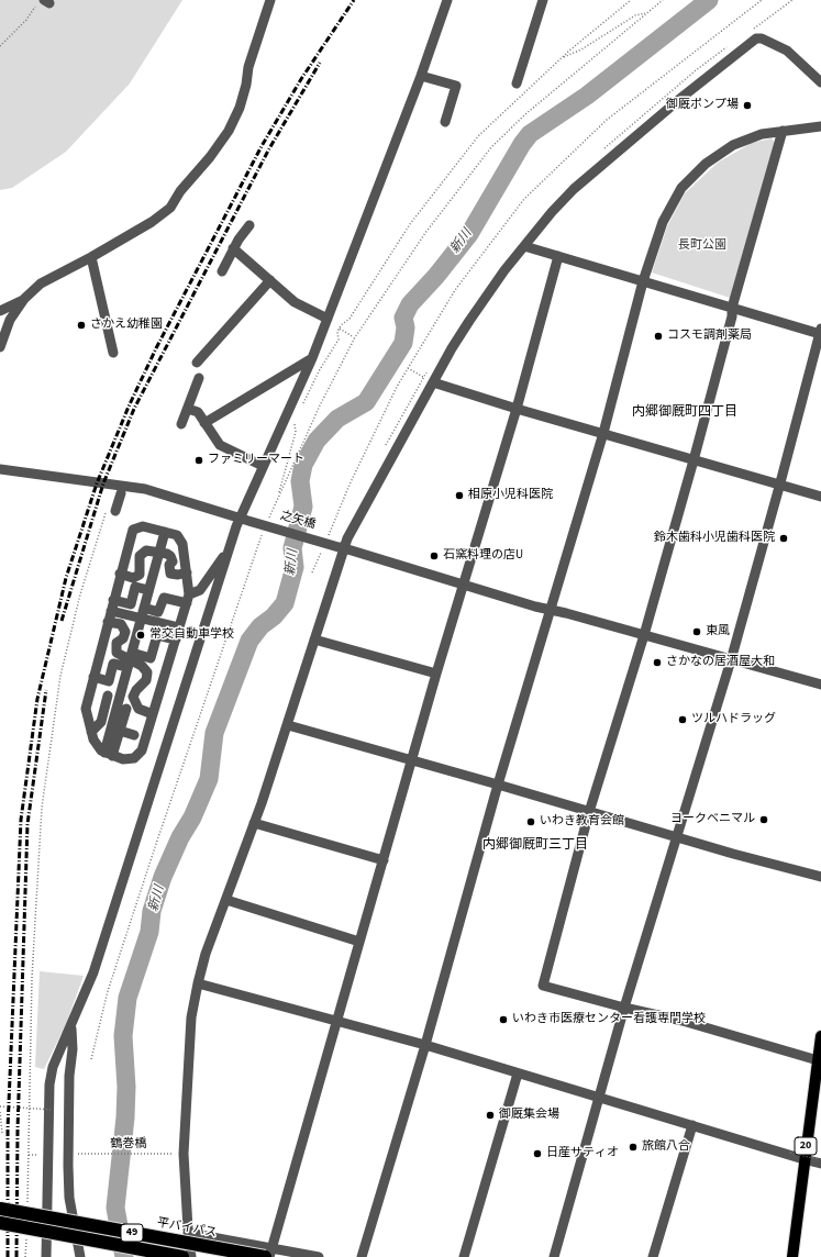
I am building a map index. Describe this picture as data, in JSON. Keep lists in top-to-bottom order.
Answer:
{
  "streets": {
    "highway": ["平バイパス", "49"],
    "main road": ["20"],
    "street": ["之矢橋"],
    "path": ["鶴巻橋"]
  },
  "districts": ["内郷御厩町四丁目", "内郷御厩町三丁目"],
  "water": ["新川"],
  "parks": ["長町公園"],
  "places": [
    "御厩ポンプ場",
    "さかえ幼稚園",
    "コスモ調剤薬局",
    "ファミリーマート",
    "相原小児科医院",
    "鈴木歯科小児歯科医院",
    "石窯料理の店U",
    "東風",
    "常交自動車学校",
    "さかなの居酒屋大和",
    "ツルハドラッグ",
    "ヨークベニマル",
    "いわき教育会館",
    "いわき市医療センター看護専門学校",
    "御厩集会場",
    "旅館八合",
    "日産サティオ"
  ]
}
